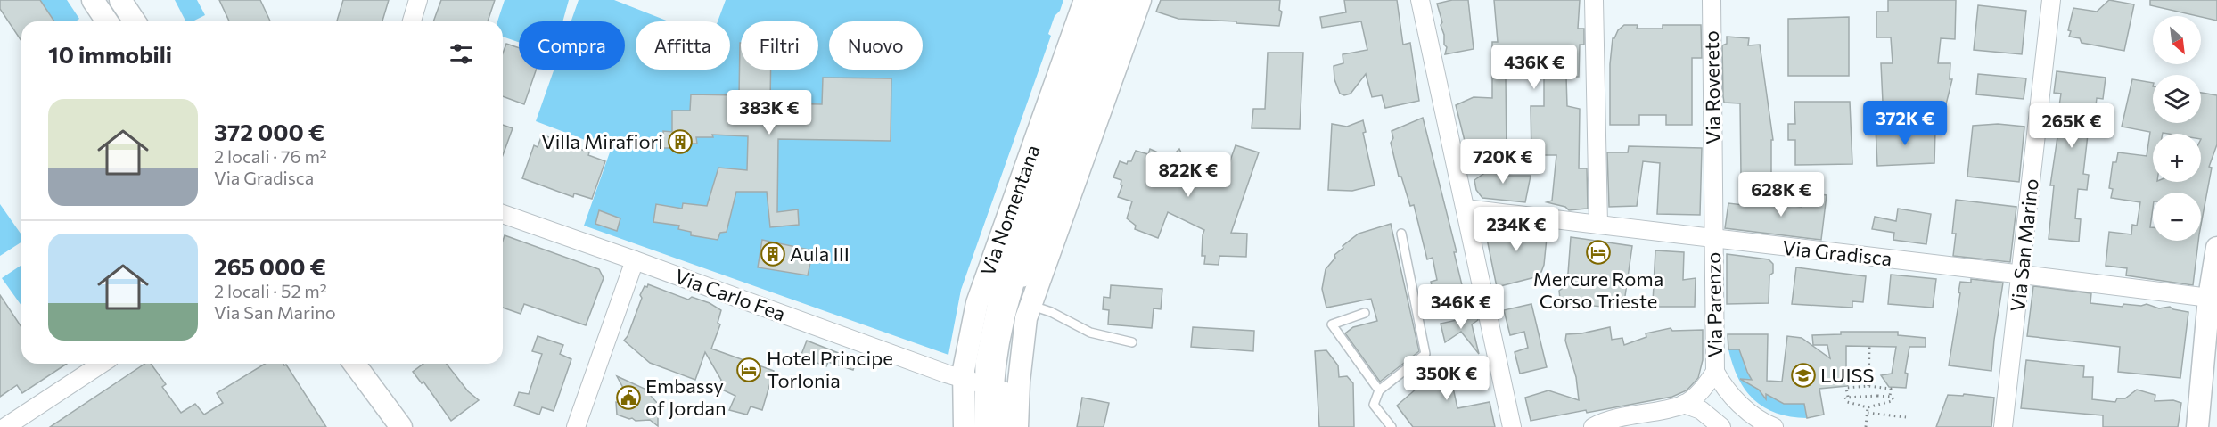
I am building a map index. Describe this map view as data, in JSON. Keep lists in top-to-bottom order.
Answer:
{
  "streets": {
    "main road": ["Via Nomentana"],
    "street": [
      "Via Rovereto",
      "Via San Marino",
      "Via Gradisca",
      "Via Carlo Fea",
      "Via Parenzo"
    ]
  },
  "crossings": [
    ["Via Rovereto", "Via Gradisca"],
    ["Via Rovereto", "Via Parenzo"],
    ["Via Nomentana", "Via Carlo Fea"],
    ["Via San Marino", "Via Gradisca"],
    ["Via Gradisca", "Via Parenzo"]
  ],
  "places": {
    "building": ["Villa Mirafiori", "Aula III"],
    "hotel": ["Mercure Roma Corso Trieste", "Hotel Principe Torlonia"],
    "school or university": ["LUISS"],
    "public building": ["Embassy of Jordan"]
  },
  "north": "bottom right",
  "page": {
    "map_buttons": ["+", "−"],
    "chip": [
      "Compra",
      "Affitta",
      "Filtri",
      "Nuovo"
    ],
    "heading": "10 immobili",
    "price": [
      "436K €",
      "383K €",
      "372K €",
      "265K €",
      "720K €",
      "822K €",
      "628K €",
      "234K €",
      "346K €",
      "350K €"
    ],
    "list": [
      {
        "name": "372 000 €",
        "note": "2 locali · 76 m² · Via Gradisca"
      },
      {
        "name": "265 000 €",
        "note": "2 locali · 52 m² · Via San Marino"
      }
    ]
  }
}
